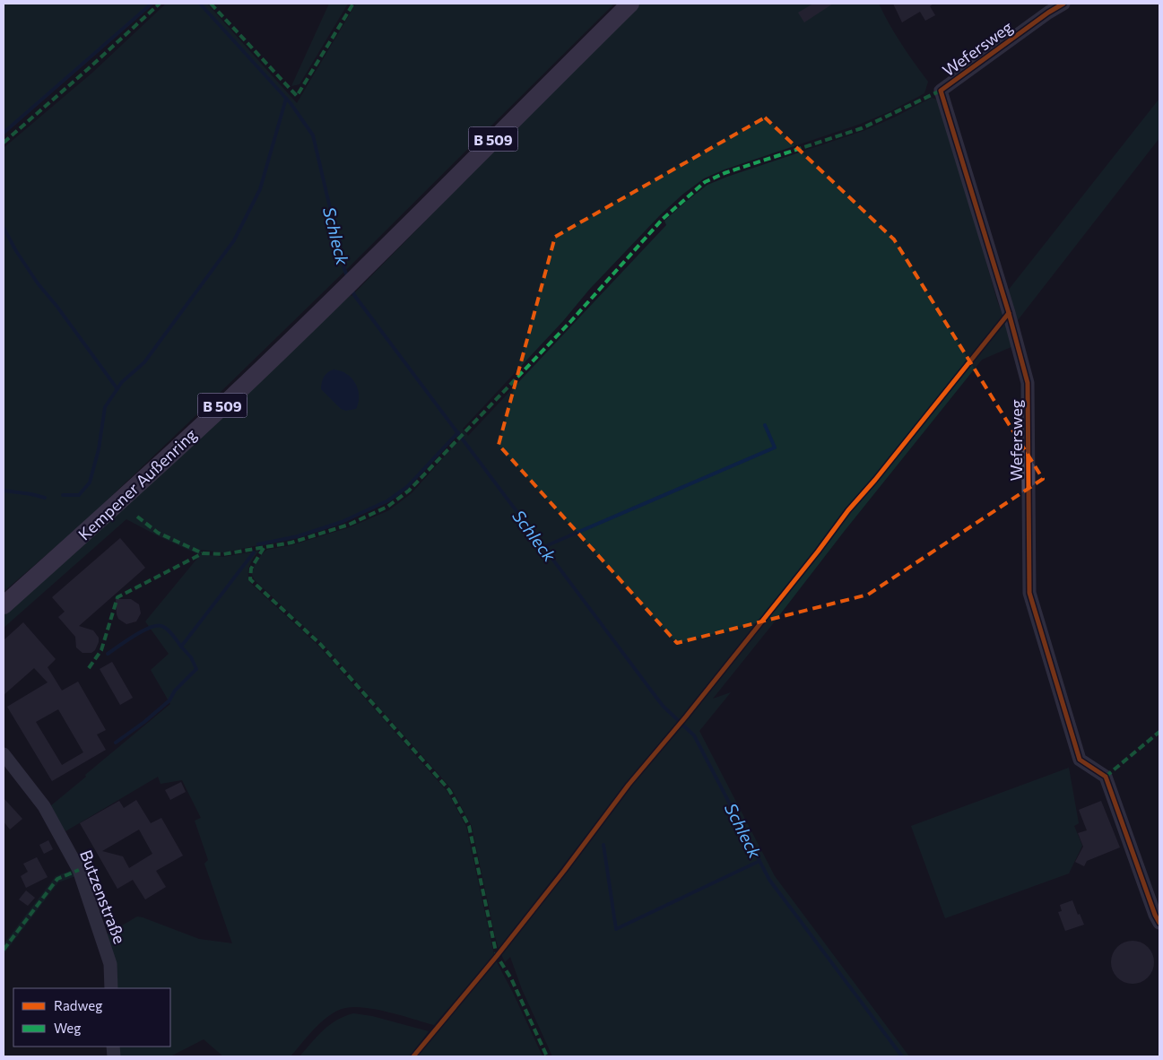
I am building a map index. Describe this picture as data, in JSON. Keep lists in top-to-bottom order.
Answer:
{
  "streets": {
    "main road": ["B 509", "Kempener Außenring"],
    "street": ["Wefersweg", "Butzenstraße"]
  },
  "water": ["Schleck"],
  "legend": ["Radweg", "Weg"]
}
